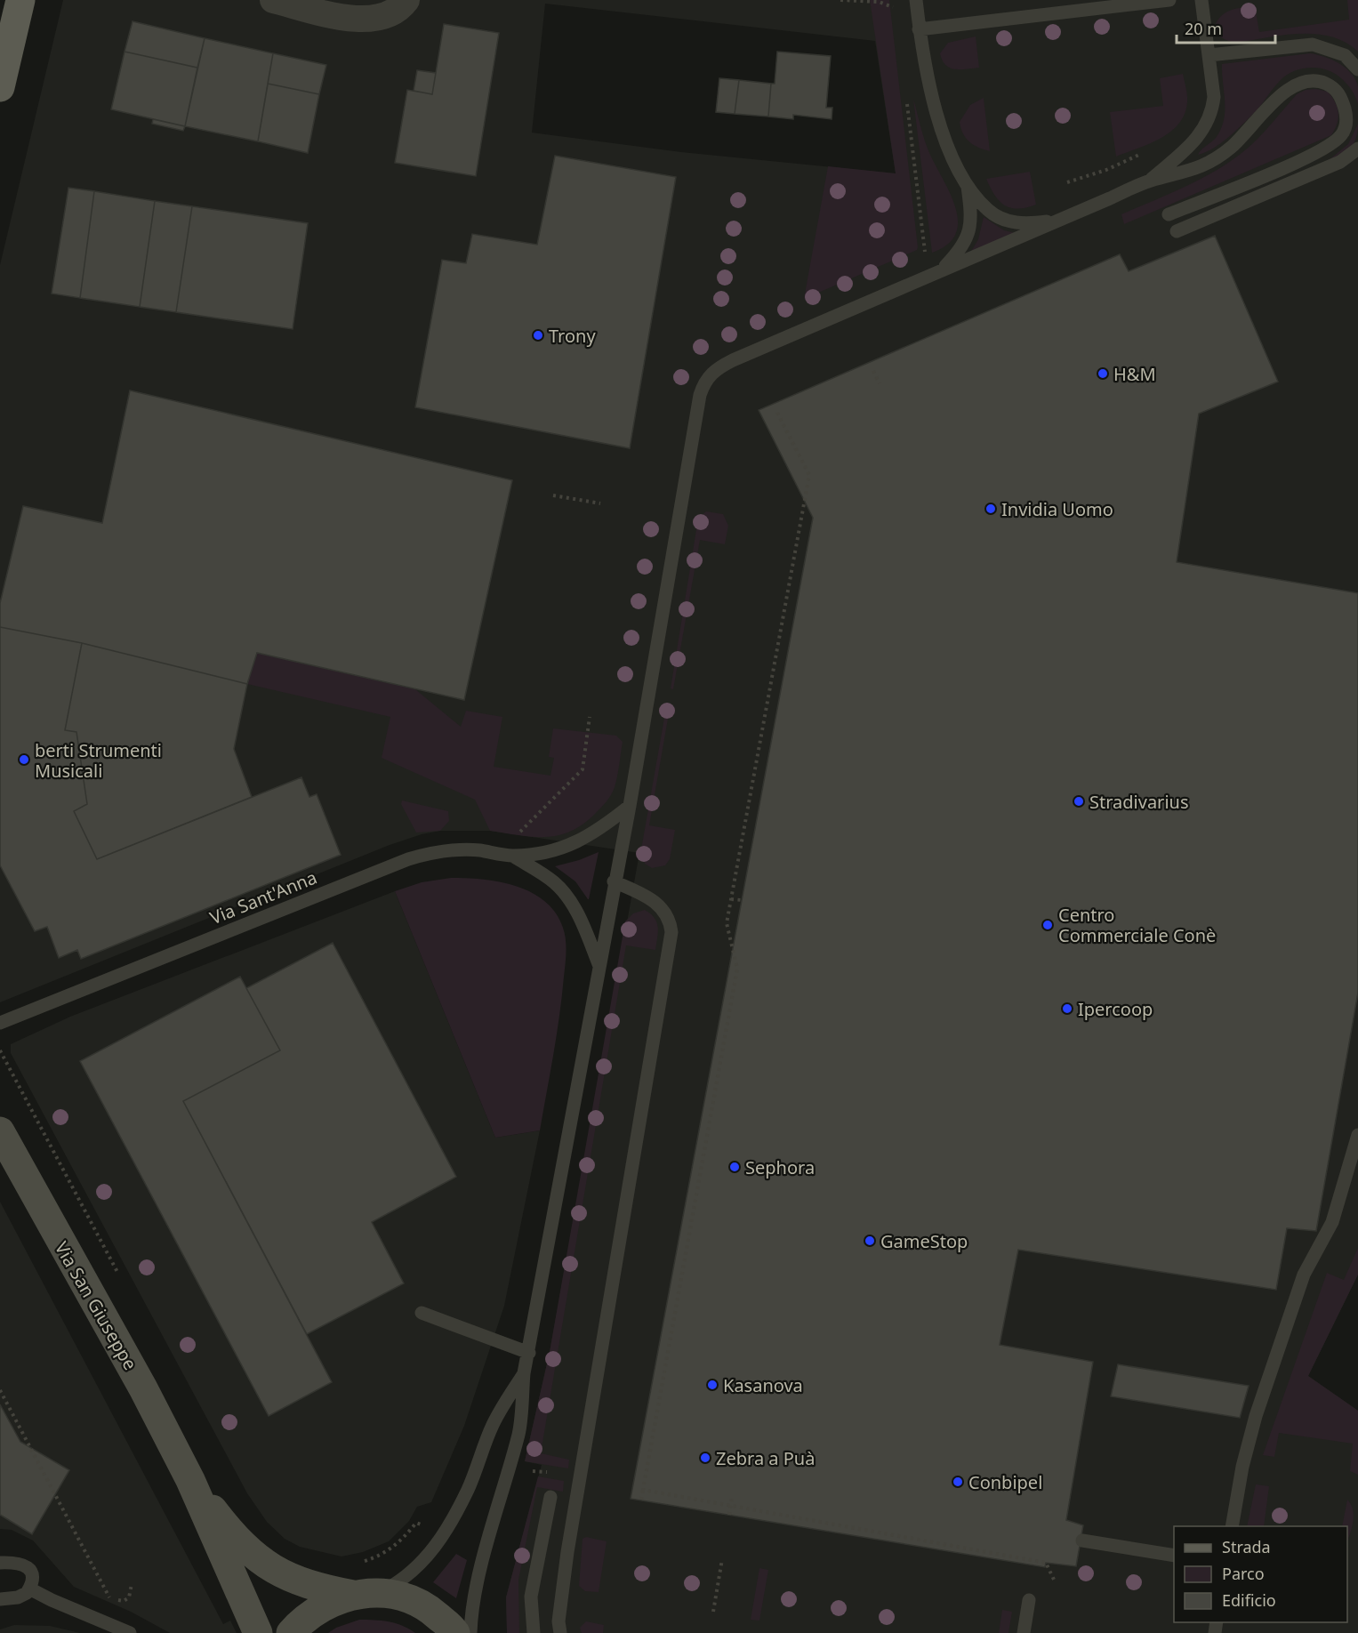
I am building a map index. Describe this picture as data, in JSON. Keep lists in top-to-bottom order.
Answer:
{
  "streets": {
    "street": ["Via San Giuseppe"],
    "lane": ["Via Sant'Anna"]
  },
  "places": [
    "Trony",
    "H&M",
    "Invidia Uomo",
    "berti Strumenti Musicali",
    "Stradivarius",
    "Centro Commerciale Conè",
    "Ipercoop",
    "Sephora",
    "GameStop",
    "Kasanova",
    "Zebra a Puà",
    "Conbipel"
  ],
  "legend": ["Strada", "Parco", "Edificio"],
  "scale_bar": "20 m"
}
